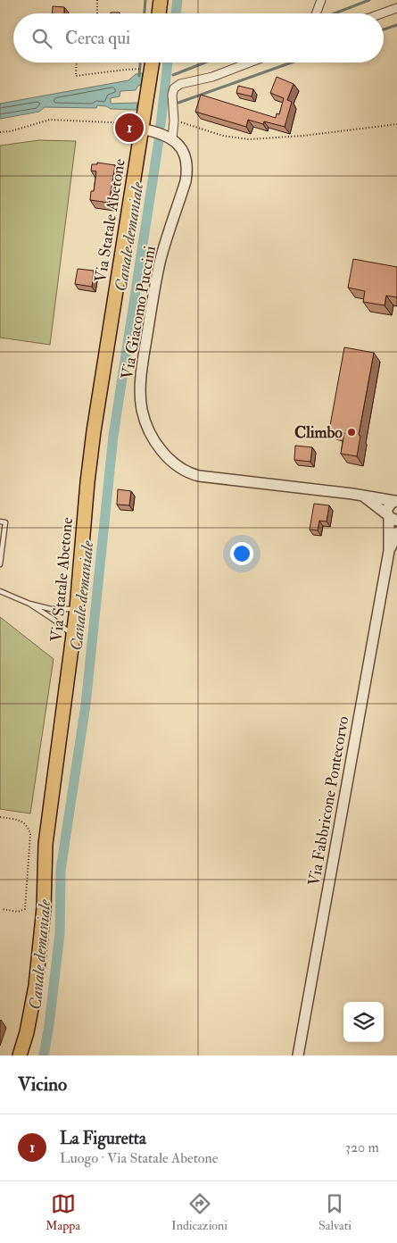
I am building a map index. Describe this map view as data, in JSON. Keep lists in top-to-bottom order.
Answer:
{
  "streets": {
    "main road": ["Via Statale Abetone"],
    "street": ["Via Giacomo Puccini", "Via Fabbricone Pontecorvo"]
  },
  "water": ["Canale demaniale"],
  "places": ["Climbo"],
  "page": {
    "search": "Cerca qui",
    "pins": "1",
    "heading": "Vicino",
    "list": [
      {
        "mark": "1",
        "name": "La Figuretta",
        "note": "Luogo · Via Statale Abetone",
        "value": "320 m"
      }
    ],
    "nav": ["Mappa", "Indicazioni", "Salvati"]
  }
}
